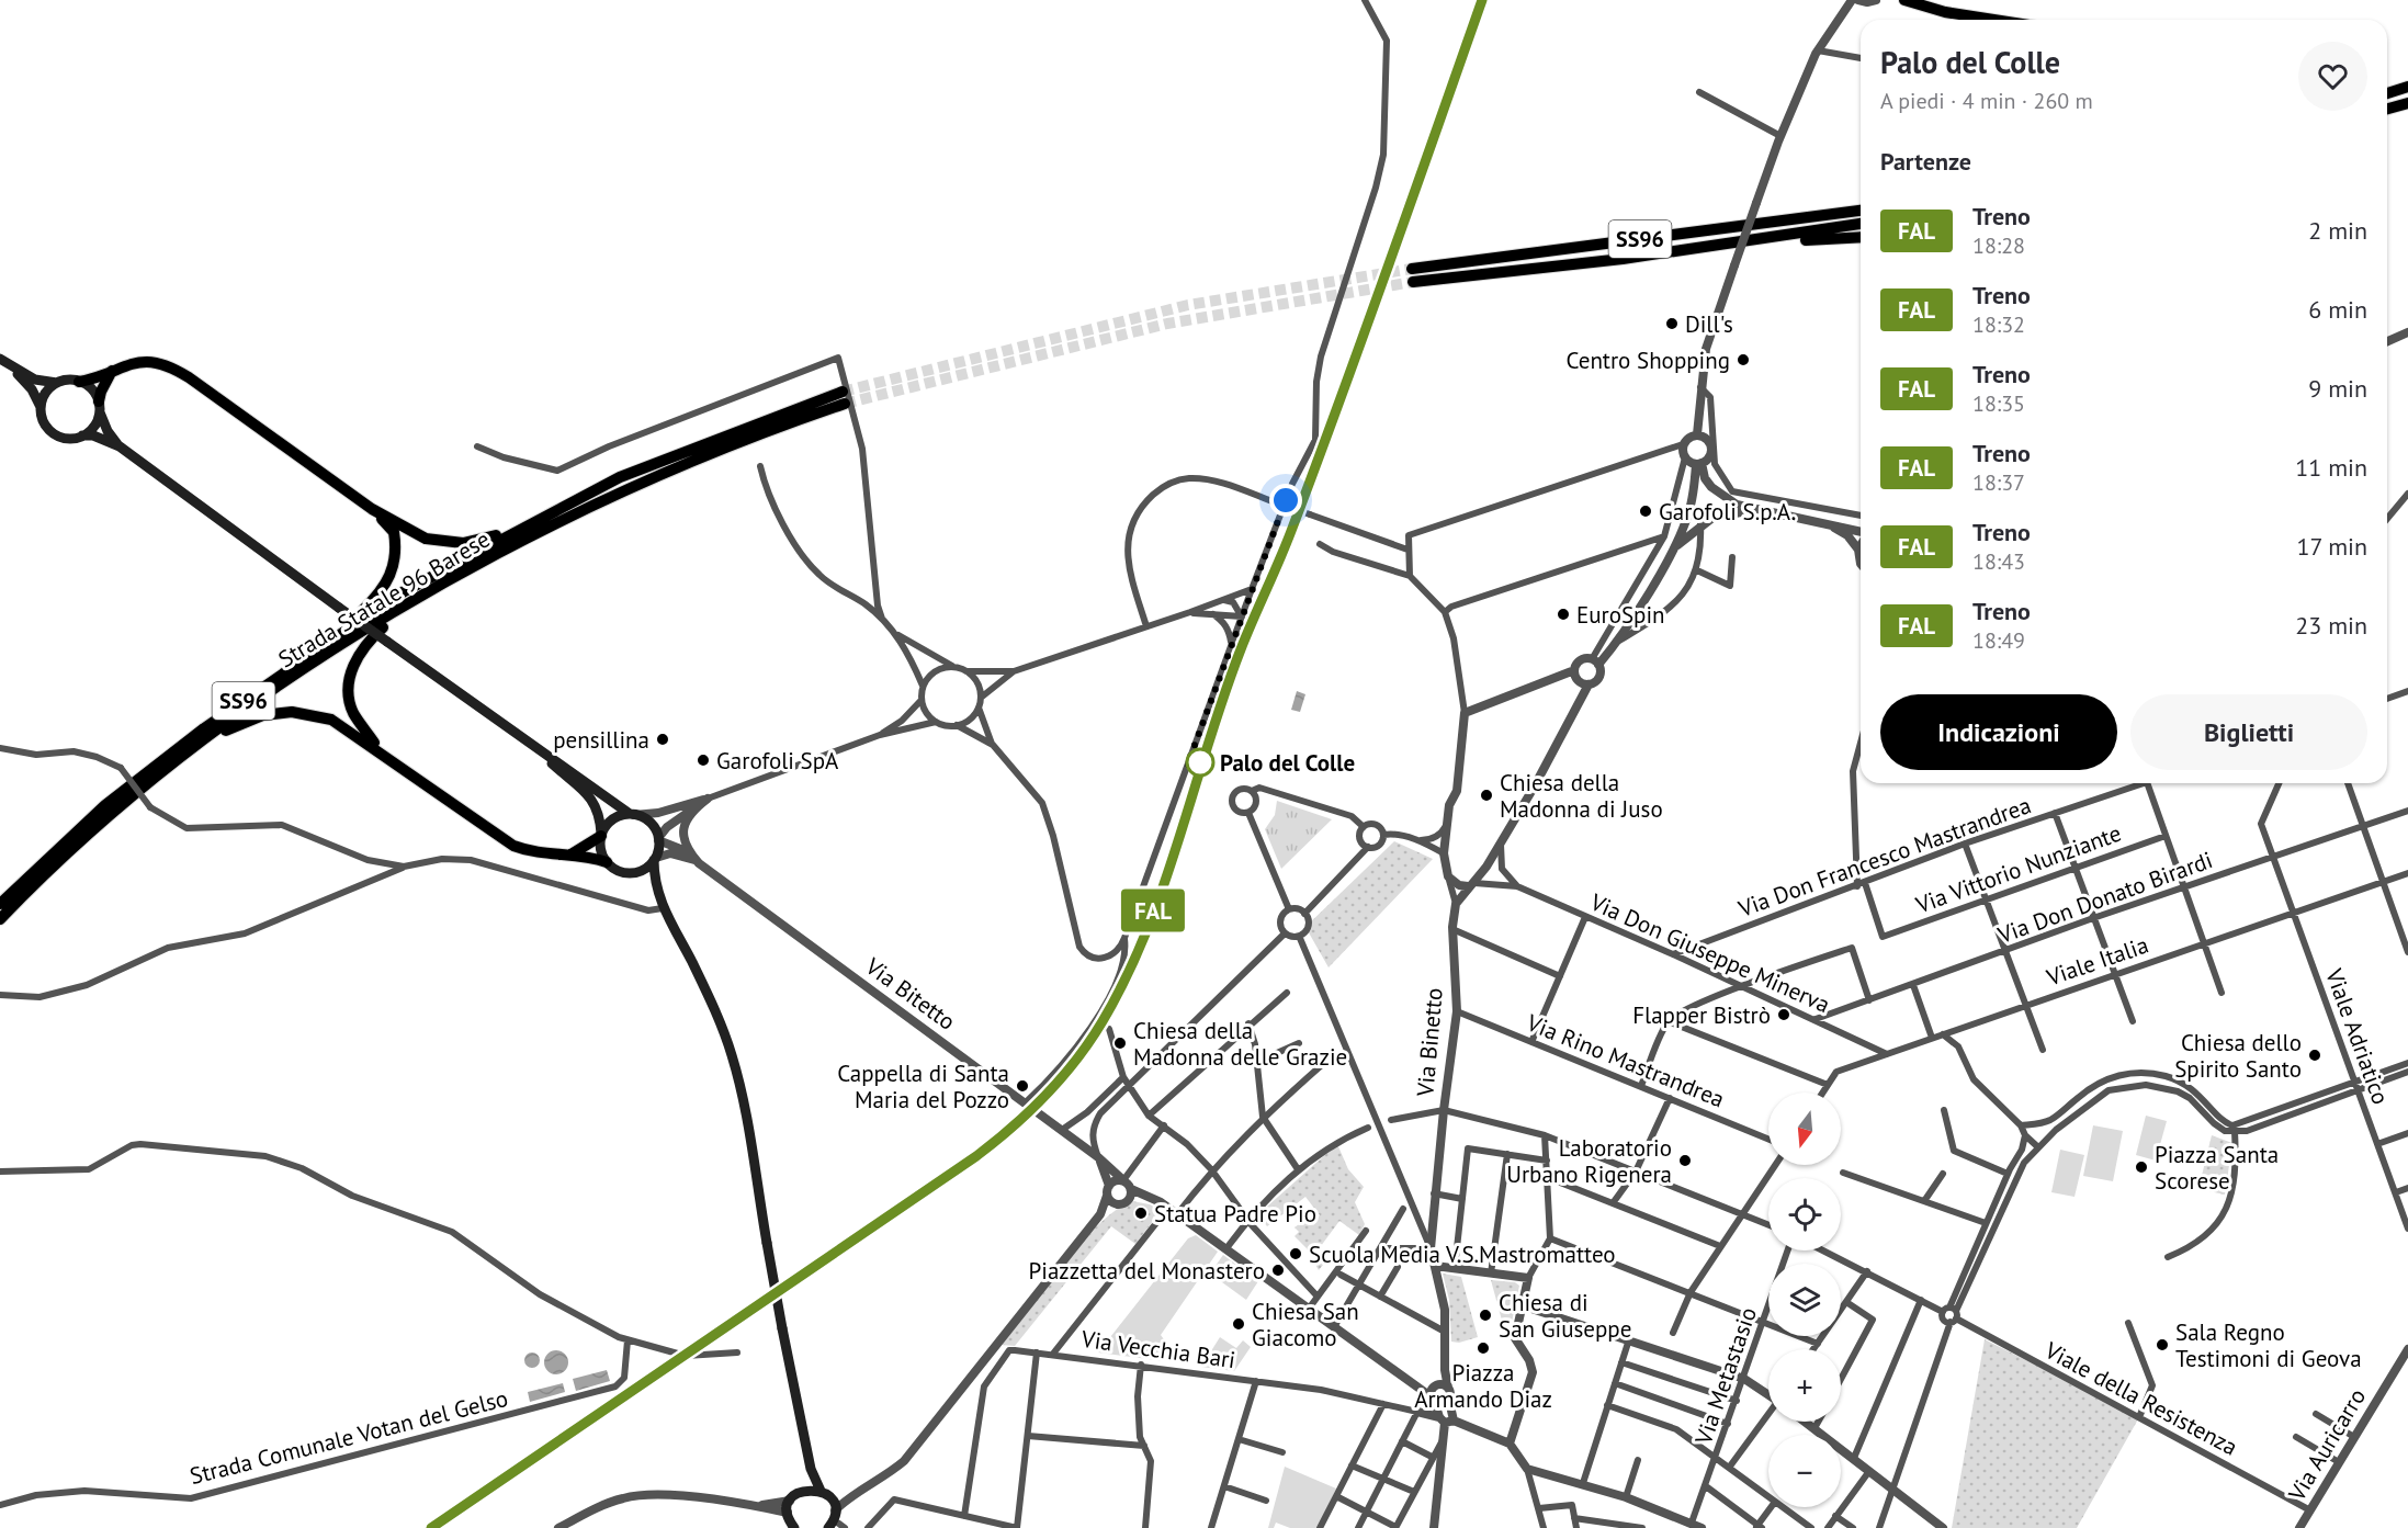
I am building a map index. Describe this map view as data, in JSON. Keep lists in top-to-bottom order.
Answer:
{
  "streets": {
    "highway": ["SS96", "Strada Statale 96 Barese"],
    "street": [
      "Via Don Francesco Mastrandrea",
      "Via Vittorio Nunziante",
      "Via Don Donato Birardi",
      "Via Don Giuseppe Minerva",
      "Viale Italia",
      "Via Bitetto",
      "Viale Adriatico",
      "Via Binetto",
      "Via Rino Mastrandrea",
      "Via Vecchia Bari",
      "Via Metastasio",
      "Viale della Resistenza",
      "Strada Comunale Votan del Gelso",
      "Via Auricarro"
    ]
  },
  "crossings": [
    ["Via Don Francesco Mastrandrea", "Via Vittorio Nunziante"],
    ["Via Don Francesco Mastrandrea", "Via Don Giuseppe Minerva"],
    ["Via Don Donato Birardi", "Via Don Giuseppe Minerva"],
    ["Via Don Donato Birardi", "Viale Adriatico"],
    ["Via Don Giuseppe Minerva", "Viale Italia"],
    ["Via Don Giuseppe Minerva", "Via Binetto"],
    ["Viale Italia", "Viale Adriatico"],
    ["Via Binetto", "Via Rino Mastrandrea"],
    ["Viale della Resistenza", "Via Auricarro"]
  ],
  "places": [
    "Dill's",
    "Centro Shopping",
    "Garofoli S.p.A.",
    "EuroSpin",
    "pensillina",
    "Garofoli SpA",
    "Palo del Colle",
    "Chiesa della Madonna di Juso",
    "Flapper Bistrò",
    "Chiesa della Madonna delle Grazie",
    "Chiesa dello Spirito Santo",
    "Cappella di Santa Maria del Pozzo",
    "Laboratorio Urbano Rigenera",
    "Piazza Santa Scorese",
    "Statua Padre Pio",
    "Scuola Media V.S.Mastromatteo",
    "Piazzetta del Monastero",
    "Chiesa di San Giuseppe",
    "Chiesa San Giacomo",
    "Sala Regno Testimoni di Geova",
    "Piazza Armando Diaz"
  ],
  "north": "bottom",
  "page": {
    "on_map": "FAL",
    "heading": [
      ["Palo del Colle", "A piedi · 4 min · 260 m"],
      "Partenze"
    ],
    "list": [
      {
        "mark": "FAL",
        "name": "Treno",
        "note": "18:28",
        "value": "2 min"
      },
      {
        "mark": "FAL",
        "name": "Treno",
        "note": "18:32",
        "value": "6 min"
      },
      {
        "mark": "FAL",
        "name": "Treno",
        "note": "18:35",
        "value": "9 min"
      },
      {
        "mark": "FAL",
        "name": "Treno",
        "note": "18:37",
        "value": "11 min"
      },
      {
        "mark": "FAL",
        "name": "Treno",
        "note": "18:43",
        "value": "17 min"
      },
      {
        "mark": "FAL",
        "name": "Treno",
        "note": "18:49",
        "value": "23 min"
      }
    ],
    "buttons": ["Indicazioni", "Biglietti"],
    "map_buttons": ["+", "−"]
  }
}
